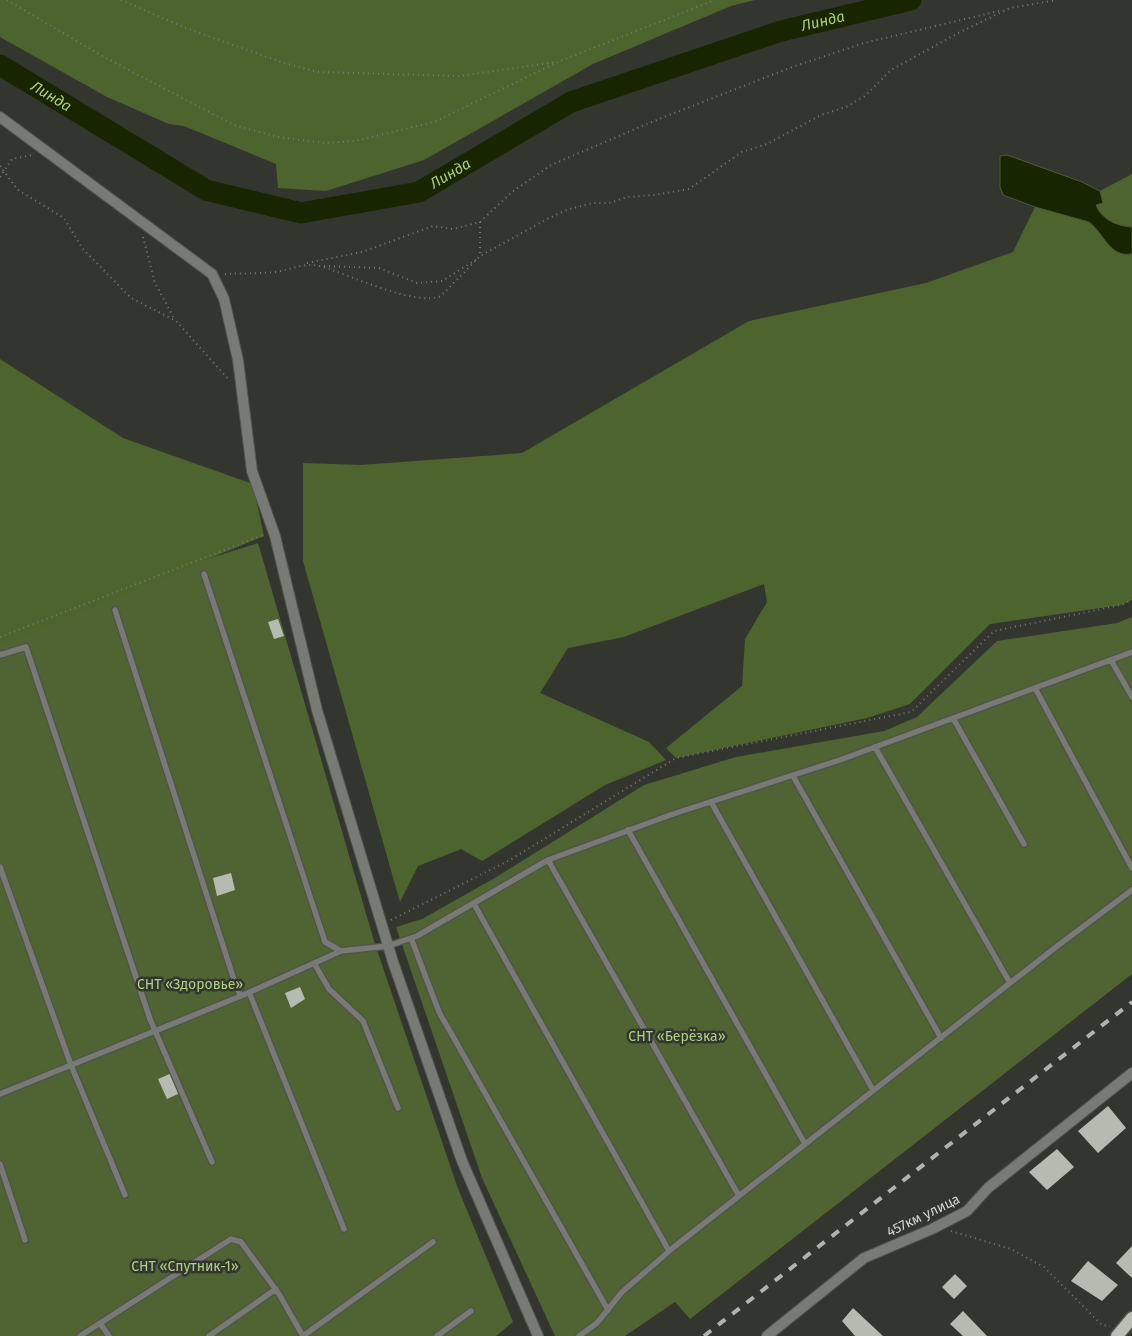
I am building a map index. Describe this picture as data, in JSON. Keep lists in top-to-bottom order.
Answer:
{
  "streets": {
    "street": ["457км улица"]
  },
  "water": ["Линда"],
  "parks": ["СНТ «Здоровье»", "СНТ «Берёзка»", "СНТ «Спутник-1»"]
}
